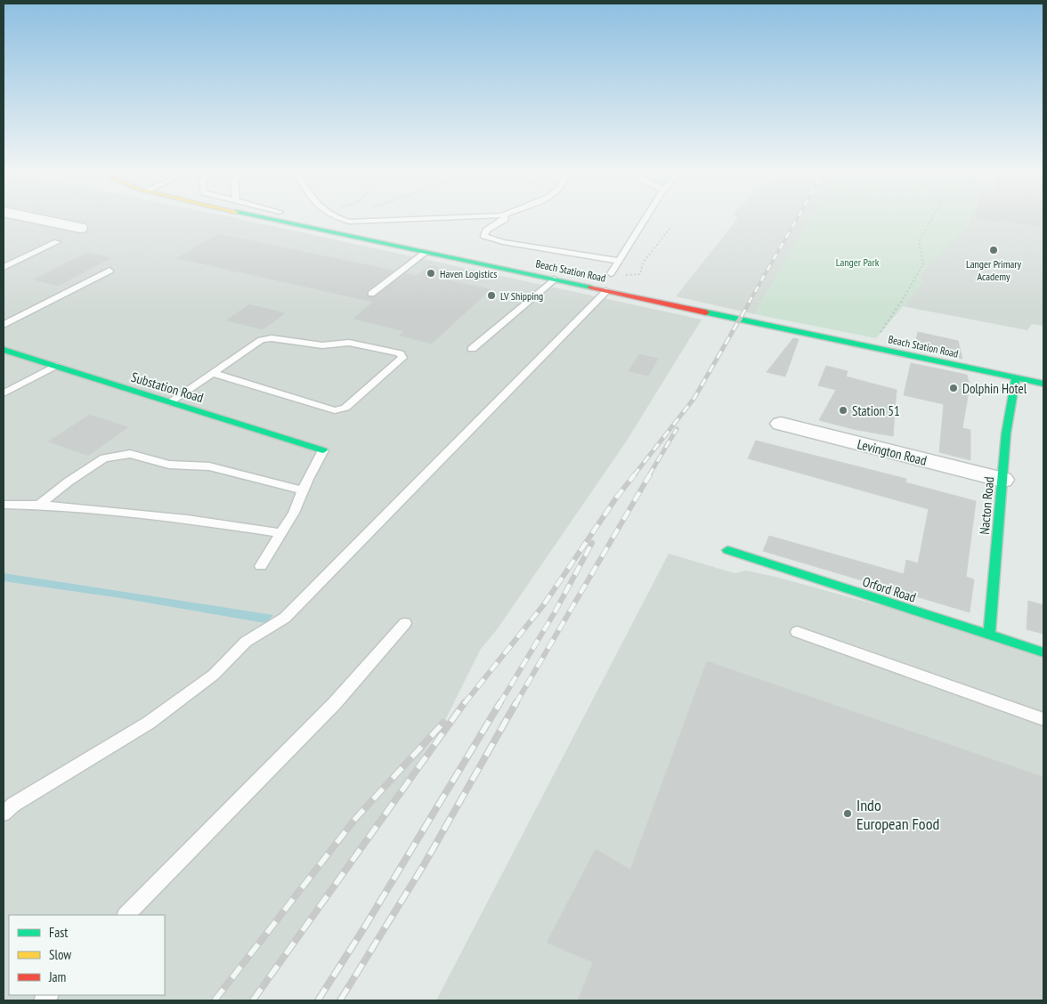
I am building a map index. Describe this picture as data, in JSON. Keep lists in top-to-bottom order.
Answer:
{
  "streets": {
    "main road": [
      "Beach Station Road",
      "Substation Road",
      "Nacton Road",
      "Orford Road"
    ],
    "street": ["Levington Road"]
  },
  "crossings": [
    ["Beach Station Road", "Nacton Road"],
    ["Levington Road", "Nacton Road"],
    ["Nacton Road", "Orford Road"]
  ],
  "parks": ["Langer Park"],
  "places": [
    "Langer Primary Academy",
    "Haven Logistics",
    "LV Shipping",
    "Dolphin Hotel",
    "Station 51",
    "Indo European Food"
  ],
  "legend": ["Fast", "Slow", "Jam"]
}
